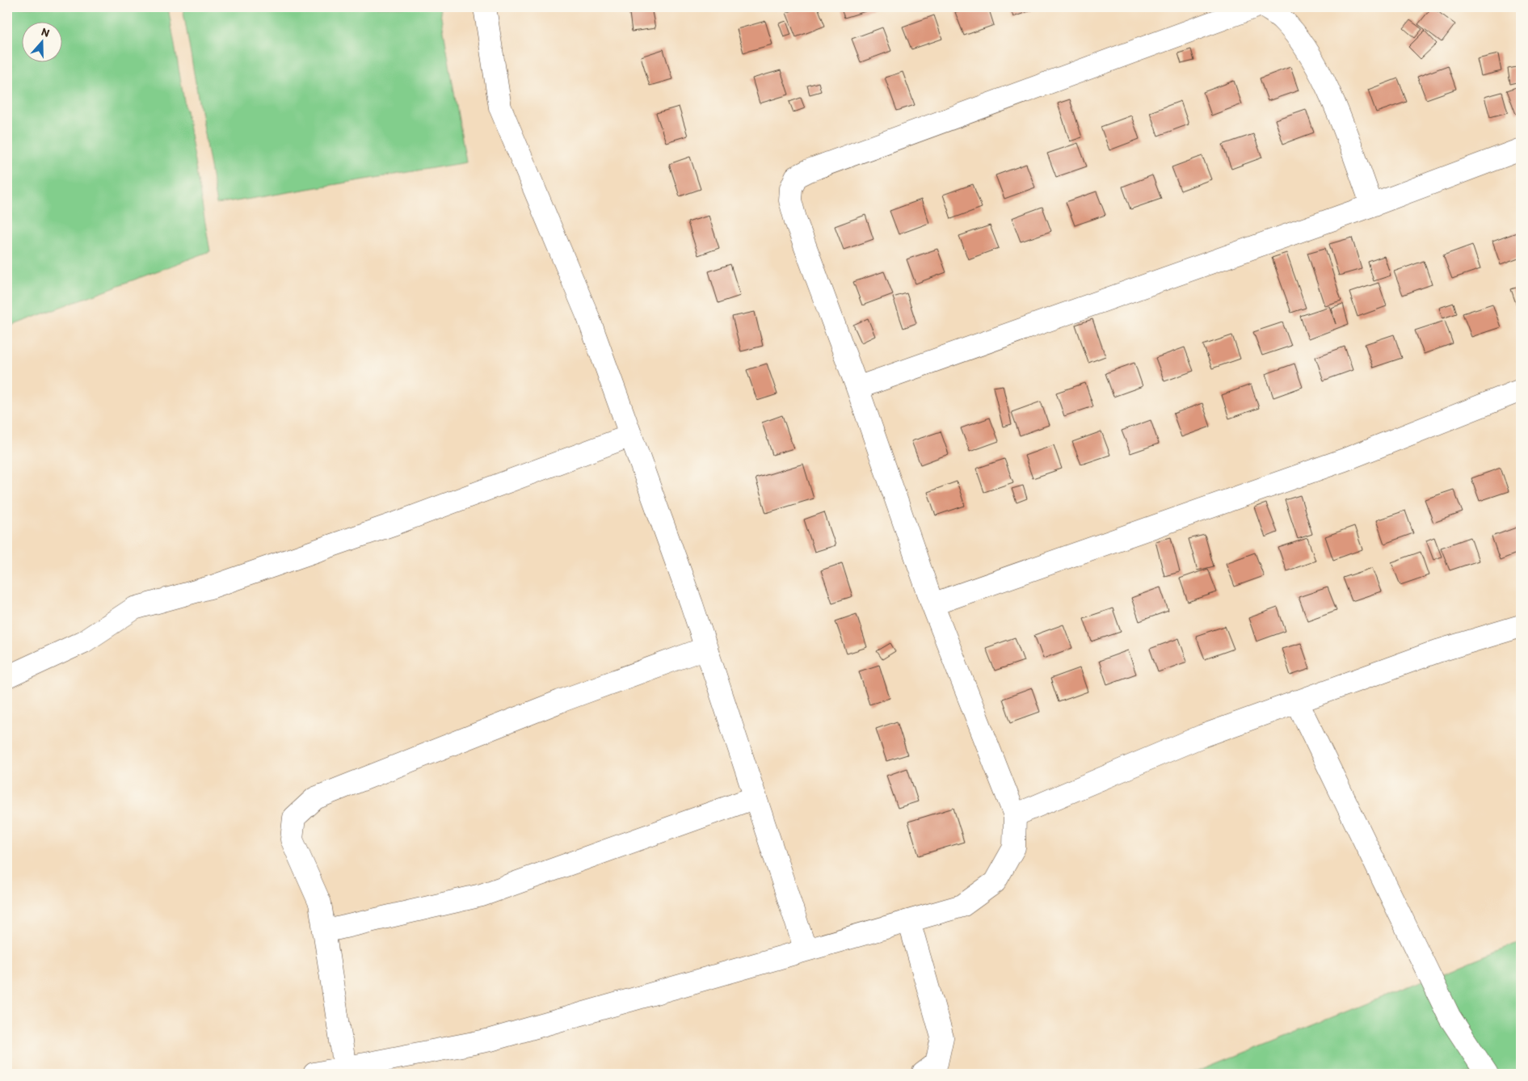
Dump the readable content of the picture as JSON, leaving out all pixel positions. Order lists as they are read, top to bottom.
{
  "north": "top"
}
